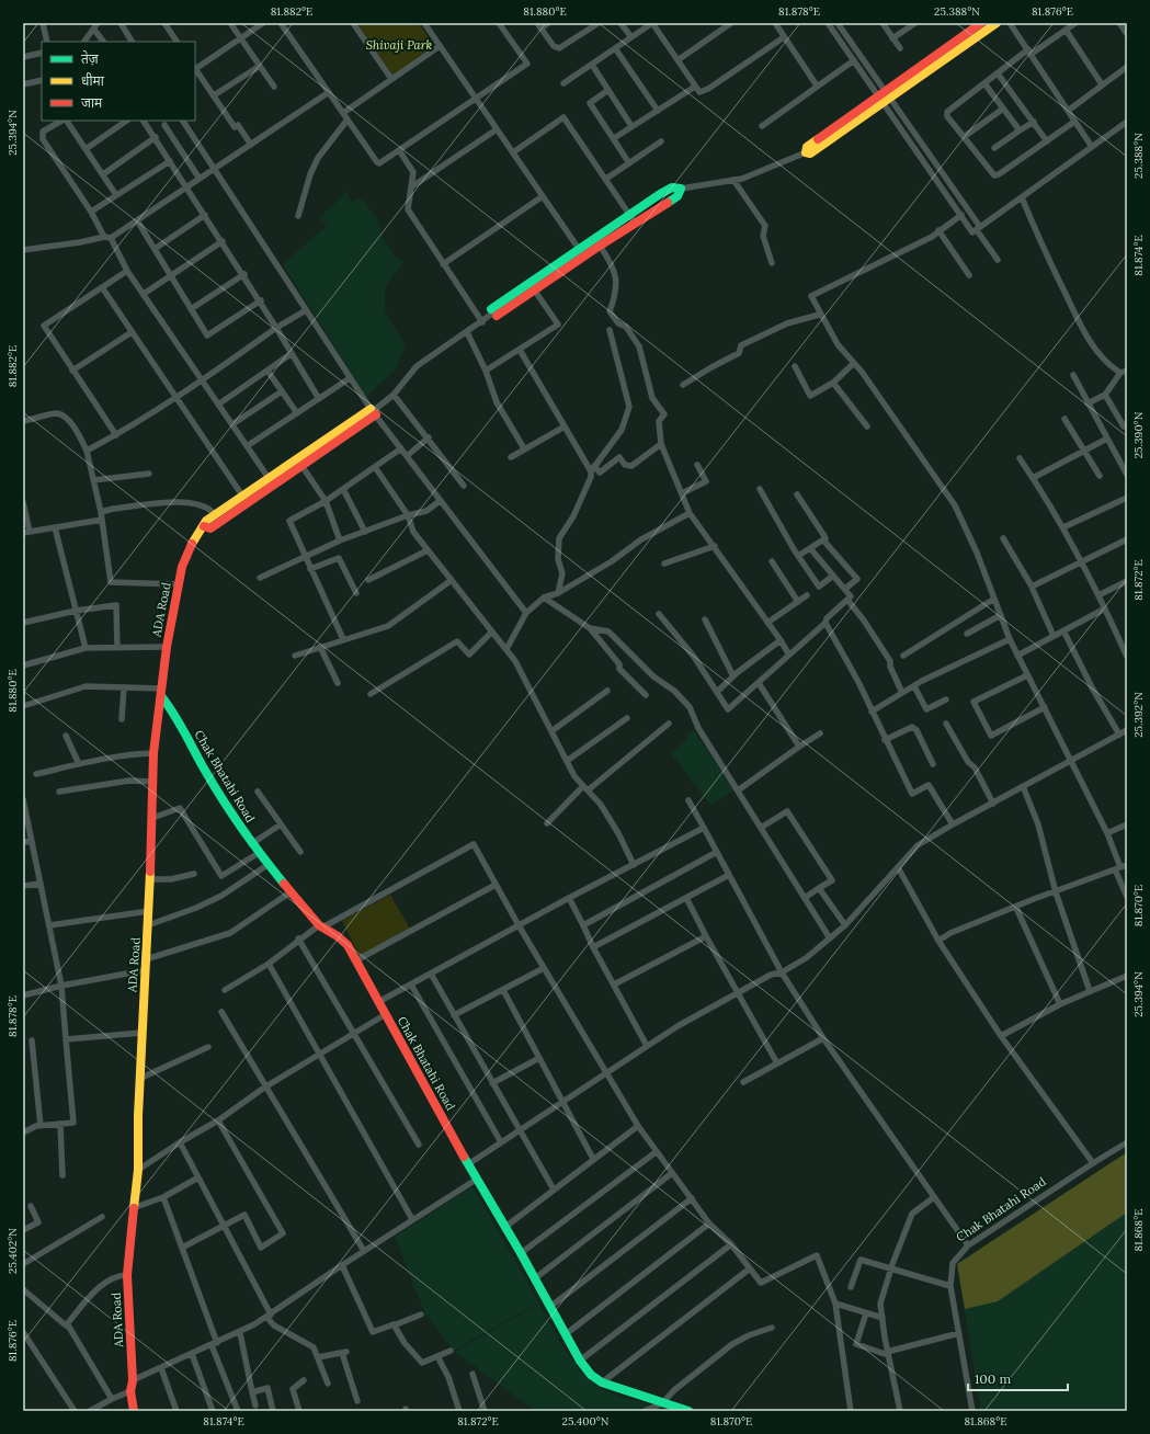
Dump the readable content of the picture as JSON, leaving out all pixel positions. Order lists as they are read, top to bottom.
{
  "streets": {
    "street": ["ADA Road", "Chak Bhatahi Road"]
  },
  "crossings": [
    ["ADA Road", "Chak Bhatahi Road"]
  ],
  "parks": ["Shivaji Park"],
  "legend": ["तेज़", "धीमा", "जाम"],
  "scale_bar": "100 m",
  "coordinates": [
    "81.882°E",
    "81.880°E",
    "81.878°E",
    "25.388°N",
    "81.876°E",
    "25.394°N",
    "81.874°E",
    "25.390°N",
    "81.872°E",
    "25.392°N",
    "81.870°E",
    "81.868°E",
    "25.402°N",
    "25.400°N"
  ]
}
